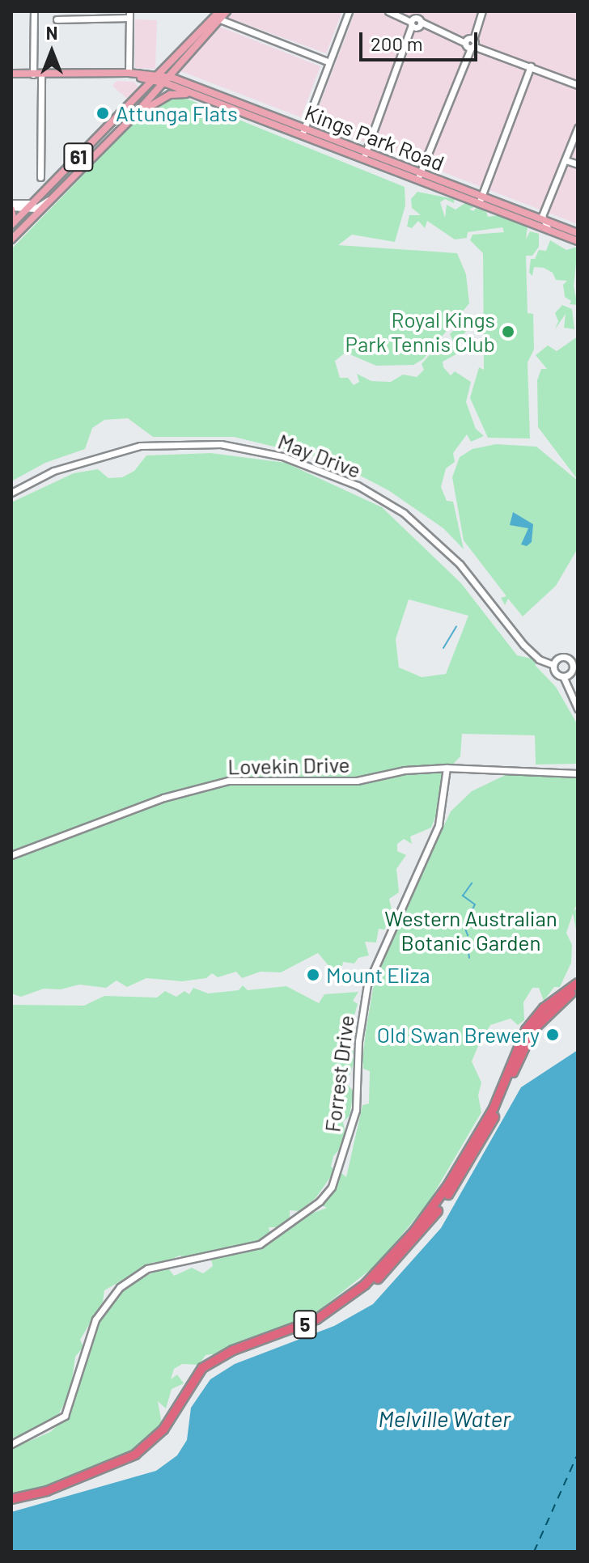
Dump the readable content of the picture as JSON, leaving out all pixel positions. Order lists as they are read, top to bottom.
{
  "streets": {
    "highway": ["5"],
    "main road": ["Kings Park Road", "61"],
    "street": ["May Drive", "Lovekin Drive", "Forrest Drive"]
  },
  "crossings": [
    ["Kings Park Road", "61"],
    ["Lovekin Drive", "Forrest Drive"]
  ],
  "water": ["Melville Water"],
  "parks": ["Western Australian Botanic Garden"],
  "places": [
    "Attunga Flats",
    "Royal Kings Park Tennis Club",
    "Mount Eliza",
    "Old Swan Brewery"
  ],
  "scale_bar": "200 m",
  "north": "top"
}
